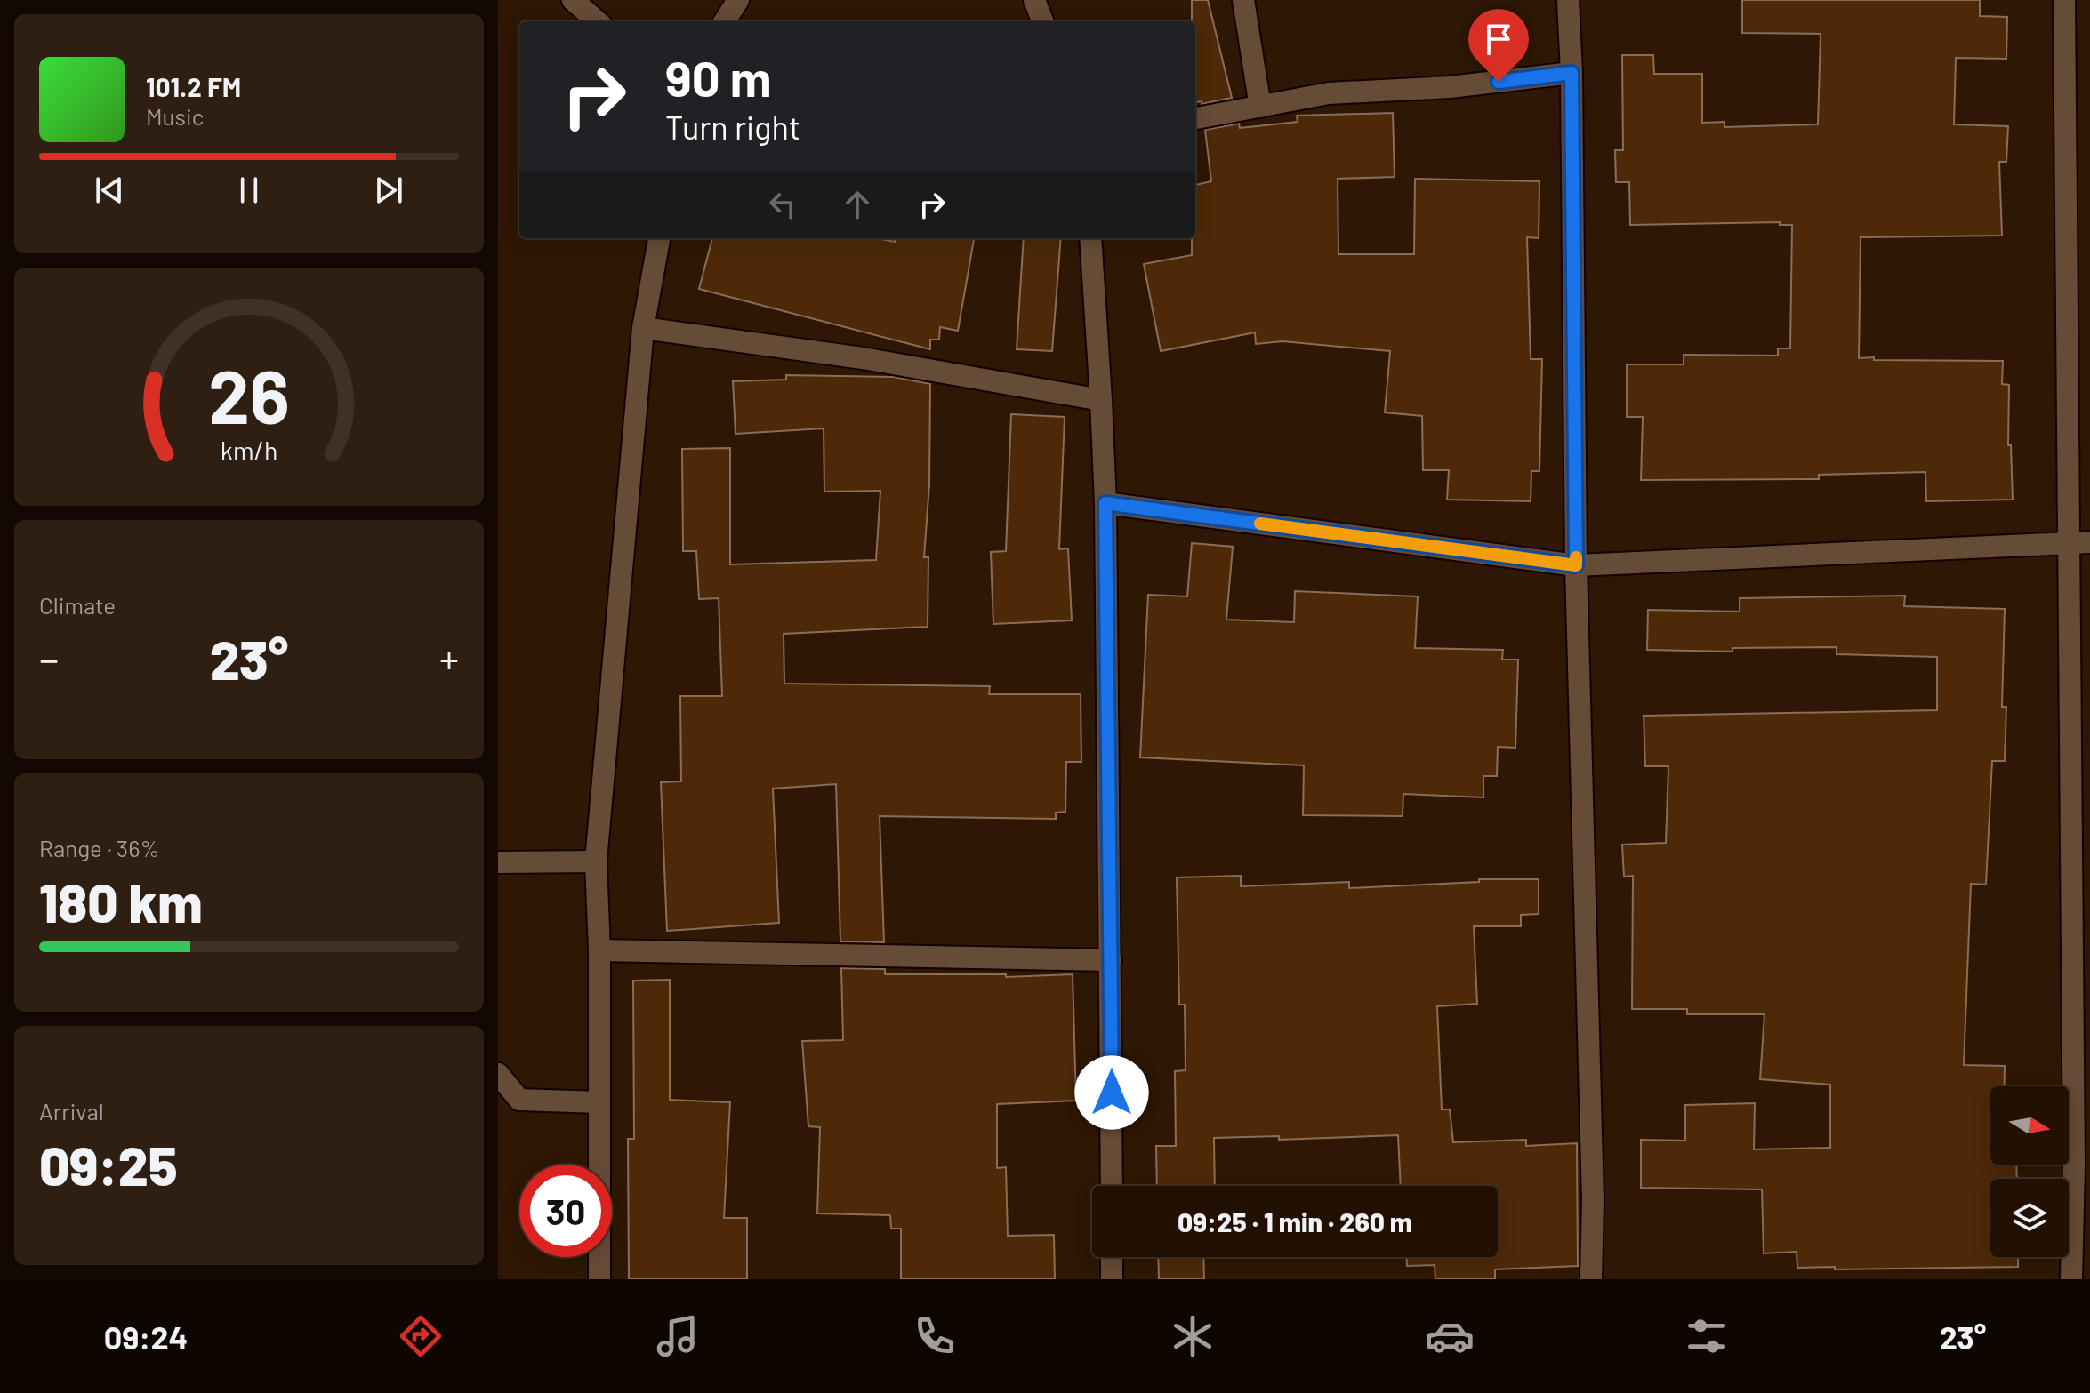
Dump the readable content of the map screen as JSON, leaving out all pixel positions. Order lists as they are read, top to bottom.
{
  "north": "right",
  "page": {
    "turn": ["90 m", "Turn right"],
    "song": ["101.2 FM", "Music"],
    "tile": [
      "Climate",
      ["Range · 36%", "180 km"],
      ["Arrival", "09:25"]
    ],
    "heat": ["−", "23°", "+"],
    "limit": "30",
    "trip": "09:25 · 1 min · 260 m",
    "tabs": ["09:24", "23°"],
    "gauge": ["26", "km/h"]
  }
}
